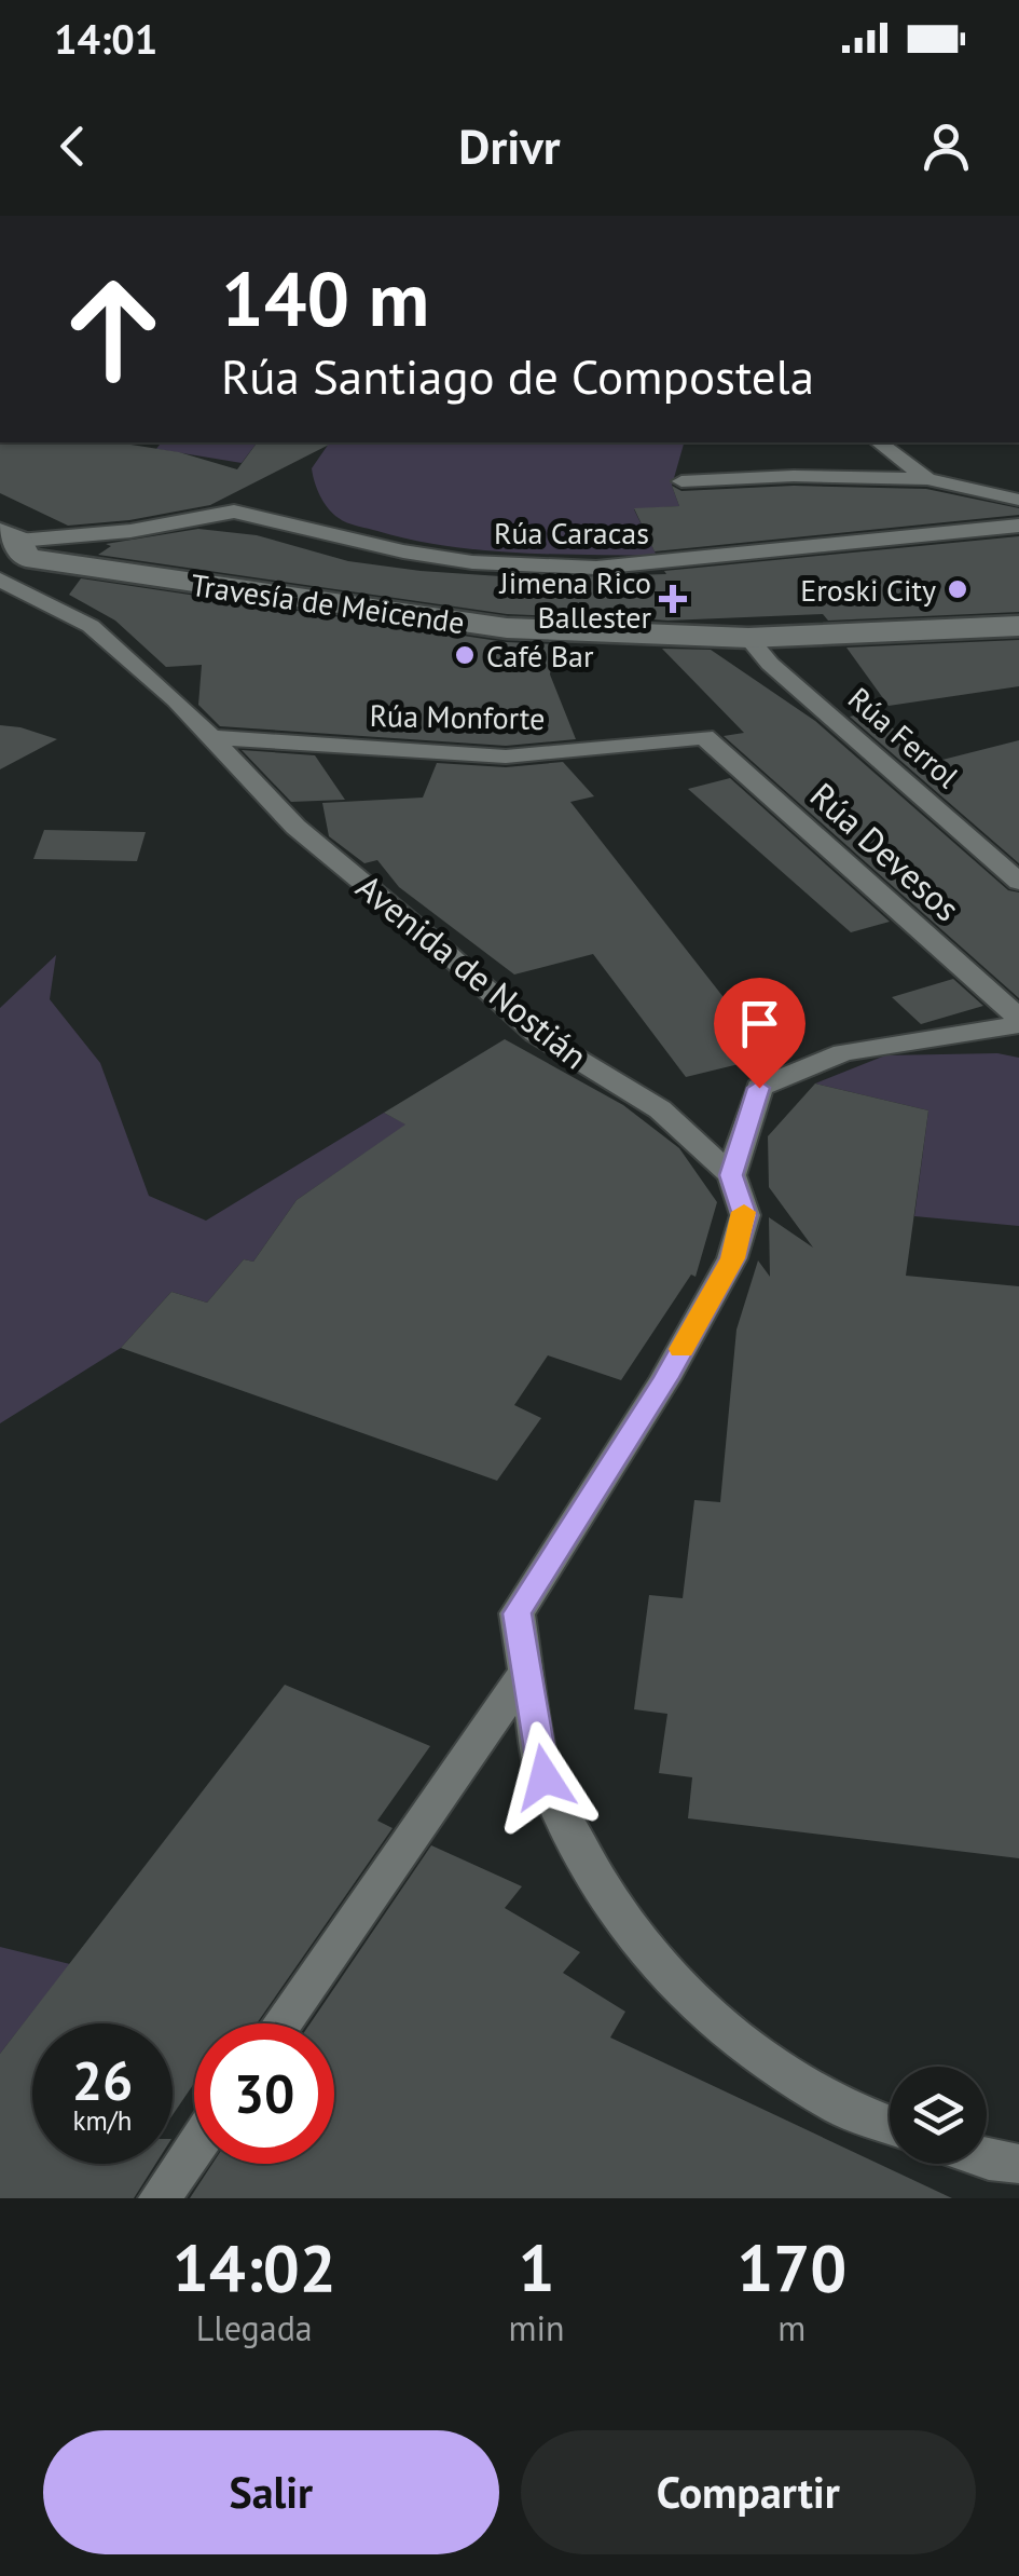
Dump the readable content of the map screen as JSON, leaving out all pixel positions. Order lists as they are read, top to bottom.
{
  "streets": {
    "main road": ["Travesía de Meicende"],
    "street": [
      "Rúa Caracas",
      "Rúa Monforte",
      "Rúa Ferrol",
      "Rúa Devesos",
      "Avenida de Nostián"
    ]
  },
  "crossings": [
    ["Rúa Caracas", "Travesía de Meicende"],
    ["Travesía de Meicende", "Rúa Ferrol"],
    ["Rúa Monforte", "Rúa Devesos"],
    ["Rúa Monforte", "Avenida de Nostián"]
  ],
  "places": {
    "other": ["Eroski City", "Café Bar"],
    "health": ["Jimena Rico Ballester"]
  },
  "page": {
    "status": "14:01",
    "header": "Drivr",
    "turn": ["140 m", "Rúa Santiago de Compostela"],
    "speed": "26 km/h",
    "limit": "30",
    "eta": [
      "14:02",
      "Llegada",
      "1",
      "min",
      "170",
      "m"
    ],
    "buttons": ["Salir", "Compartir"]
  }
}
